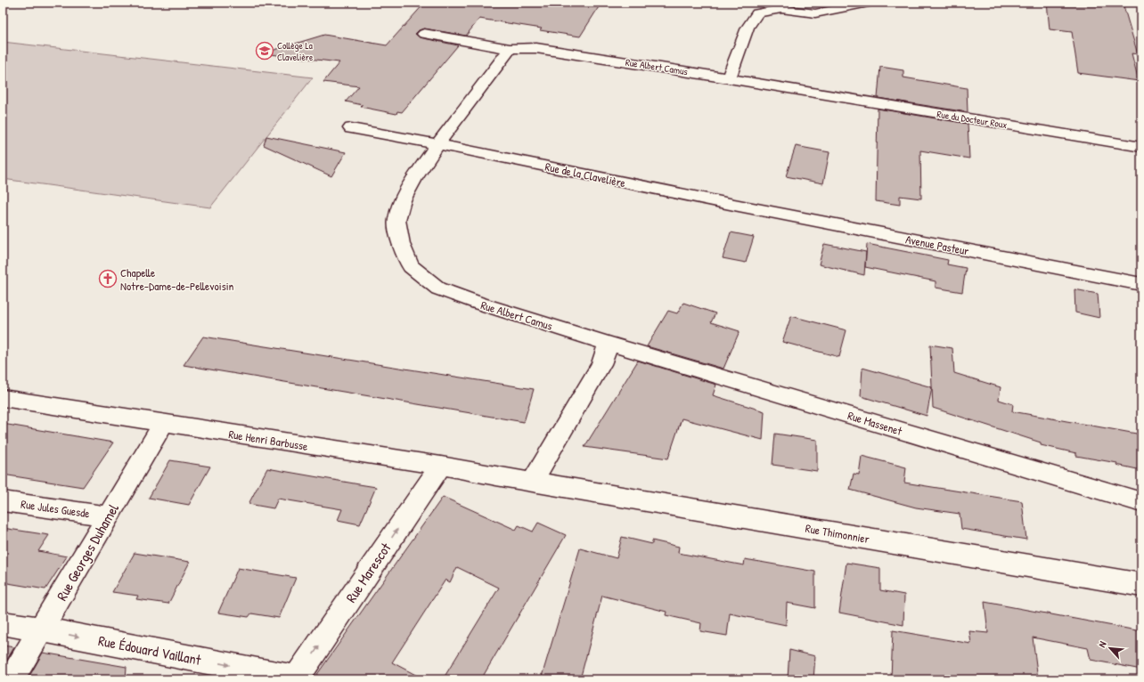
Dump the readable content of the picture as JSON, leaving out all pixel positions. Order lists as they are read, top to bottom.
{
  "streets": {
    "street": [
      "Rue Albert Camus",
      "Rue du Docteur Roux",
      "Rue de la Clavelière",
      "Avenue Pasteur",
      "Rue Massenet",
      "Rue Henri Barbusse",
      "Rue Jules Guesde",
      "Rue Thimonnier",
      "Rue Georges Duhamel",
      "Rue Marescot",
      "Rue Édouard Vaillant"
    ]
  },
  "crossings": [
    ["Rue Albert Camus", "Rue du Docteur Roux"],
    ["Rue Albert Camus", "Rue de la Clavelière"],
    ["Rue Albert Camus", "Rue Massenet"],
    ["Rue de la Clavelière", "Avenue Pasteur"],
    ["Rue Henri Barbusse", "Rue Thimonnier"],
    ["Rue Henri Barbusse", "Rue Georges Duhamel"],
    ["Rue Henri Barbusse", "Rue Marescot"],
    ["Rue Jules Guesde", "Rue Georges Duhamel"],
    ["Rue Georges Duhamel", "Rue Édouard Vaillant"],
    ["Rue Marescot", "Rue Édouard Vaillant"]
  ],
  "one_way": ["Rue Marescot", "Rue Édouard Vaillant"],
  "places": {
    "school or university": ["Collège La Clavelière"],
    "church": ["Chapelle Notre-Dame-de-Pellevoisin"]
  },
  "north": "top left"
}
